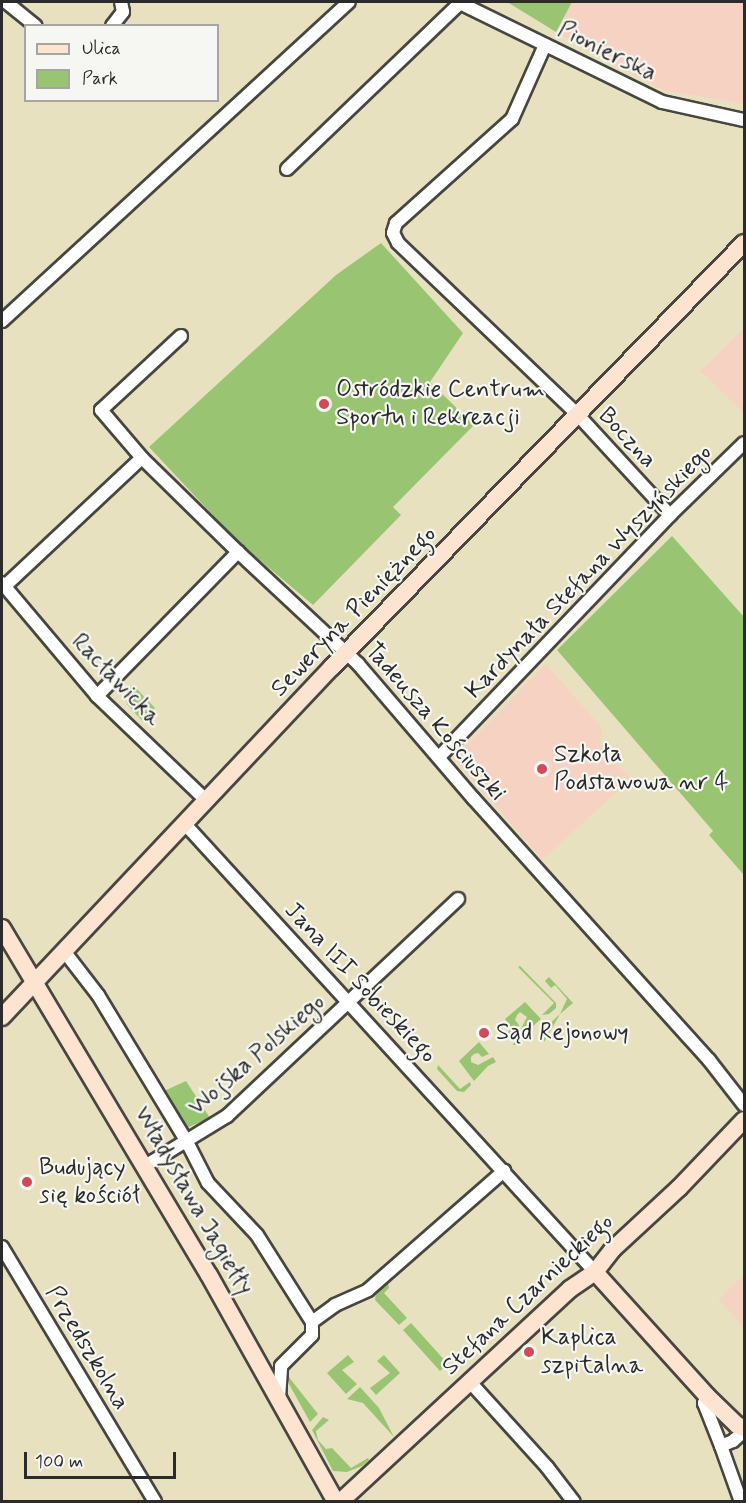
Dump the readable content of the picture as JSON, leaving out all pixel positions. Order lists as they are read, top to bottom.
{
  "streets": {
    "street": [
      "Pionierska",
      "Boczna",
      "Kardynała Stefana Wyszyńskiego",
      "Seweryna Pieniężnego",
      "Racławicka",
      "Tadeusza Kościuszki",
      "Jana III Sobieskiego",
      "Wojska Polskiego",
      "Władysława Jagiełły",
      "Stefana Czarnieckiego",
      "Przedszkolna"
    ]
  },
  "crossings": [
    ["Pionierska", "Boczna"],
    ["Boczna", "Kardynała Stefana Wyszyńskiego"],
    ["Boczna", "Seweryna Pieniężnego"],
    ["Kardynała Stefana Wyszyńskiego", "Tadeusza Kościuszki"],
    ["Seweryna Pieniężnego", "Racławicka"],
    ["Seweryna Pieniężnego", "Tadeusza Kościuszki"],
    ["Seweryna Pieniężnego", "Jana III Sobieskiego"],
    ["Seweryna Pieniężnego", "Wojska Polskiego"],
    ["Seweryna Pieniężnego", "Władysława Jagiełły"],
    ["Jana III Sobieskiego", "Wojska Polskiego"],
    ["Jana III Sobieskiego", "Stefana Czarnieckiego"],
    ["Wojska Polskiego", "Władysława Jagiełły"],
    ["Władysława Jagiełły", "Stefana Czarnieckiego"]
  ],
  "places": [
    "Ostródzkie Centrum Sportu i Rekreacji",
    "Szkoła Podstawowa nr 4",
    "Sąd Rejonowy",
    "Budujący się kościół",
    "Kaplica szpitalna"
  ],
  "legend": ["Ulica", "Park"],
  "scale_bar": "100 m"
}
